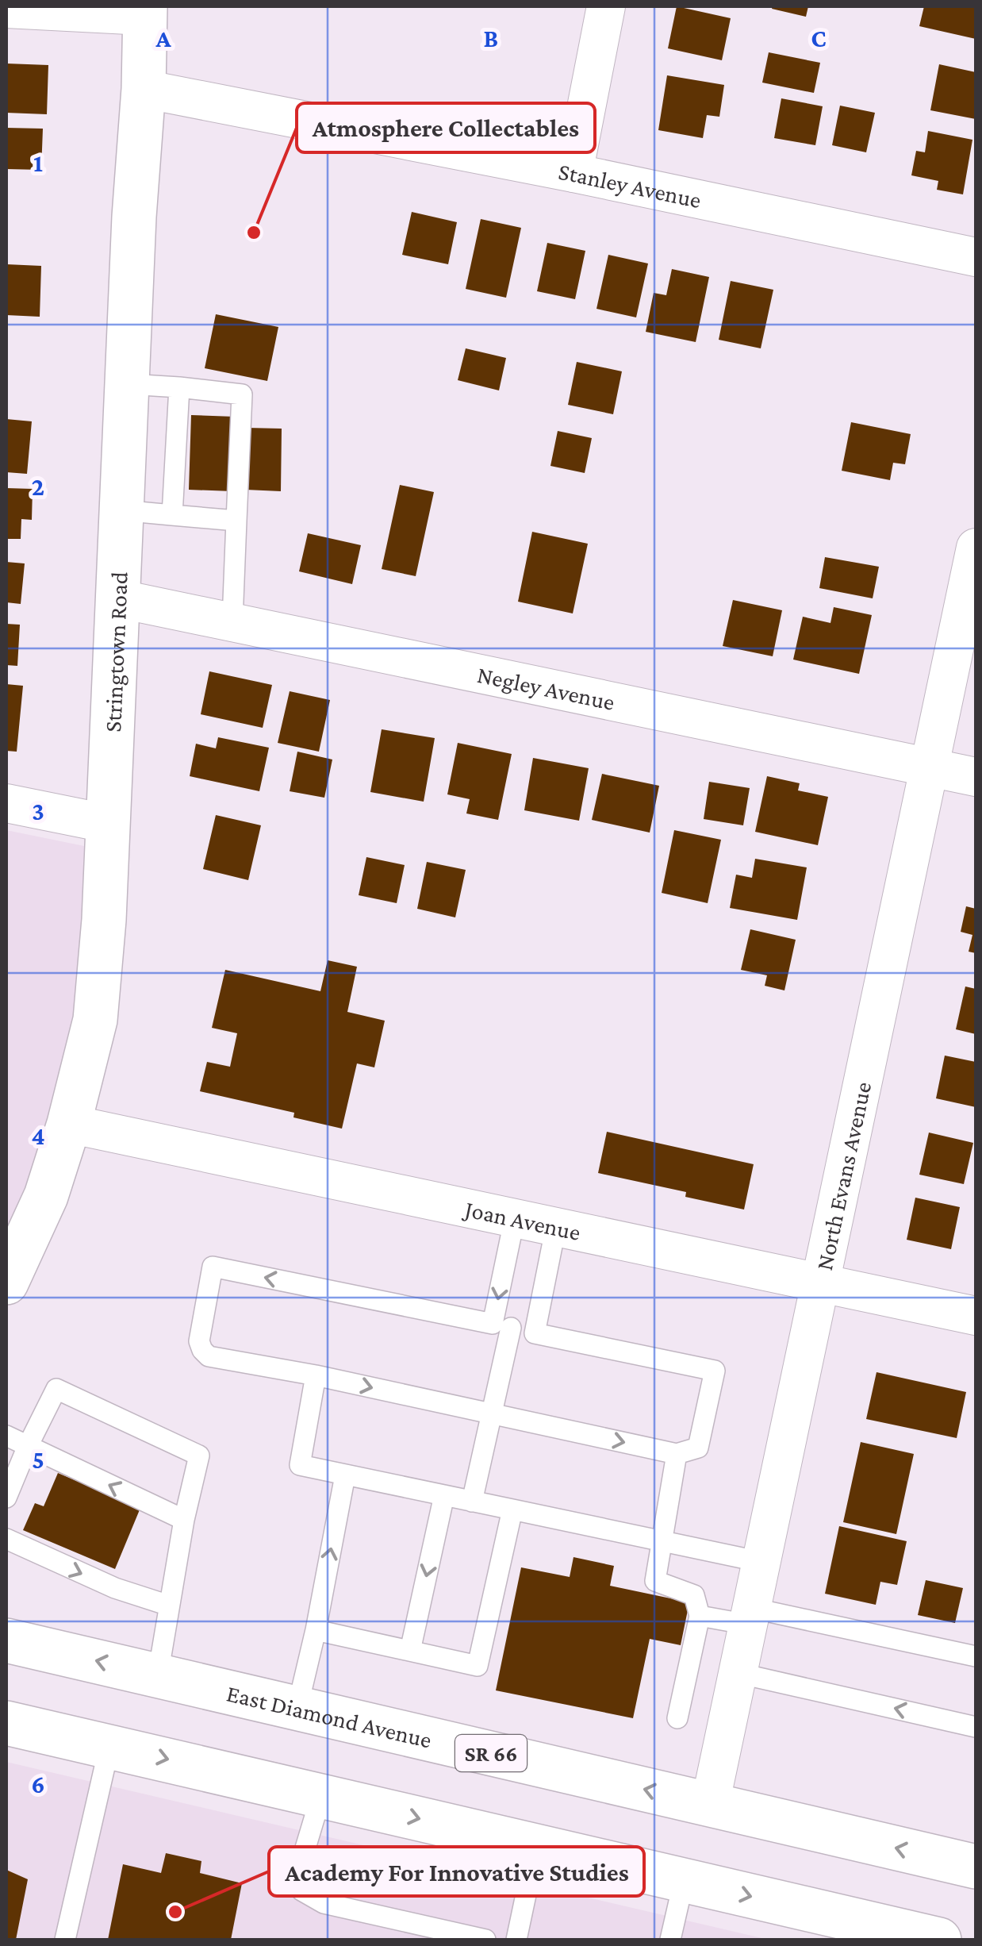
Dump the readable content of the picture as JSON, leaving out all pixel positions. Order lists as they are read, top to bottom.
{
  "streets": {
    "main road": ["Stringtown Road", "East Diamond Avenue", "SR 66"],
    "street": [
      "Stanley Avenue",
      "Negley Avenue",
      "North Evans Avenue",
      "Joan Avenue"
    ]
  },
  "crossings": [
    ["Stanley Avenue", "Stringtown Road"],
    ["Stringtown Road", "Negley Avenue"],
    ["Stringtown Road", "Joan Avenue"],
    ["Negley Avenue", "North Evans Avenue"],
    ["North Evans Avenue", "Joan Avenue"],
    ["North Evans Avenue", "East Diamond Avenue"]
  ],
  "places": ["Atmosphere Collectables", "Academy For Innovative Studies"],
  "grid": {
    "columns": ["A", "B", "C"],
    "rows": [
      "1",
      "2",
      "3",
      "4",
      "5",
      "6"
    ]
  }
}
